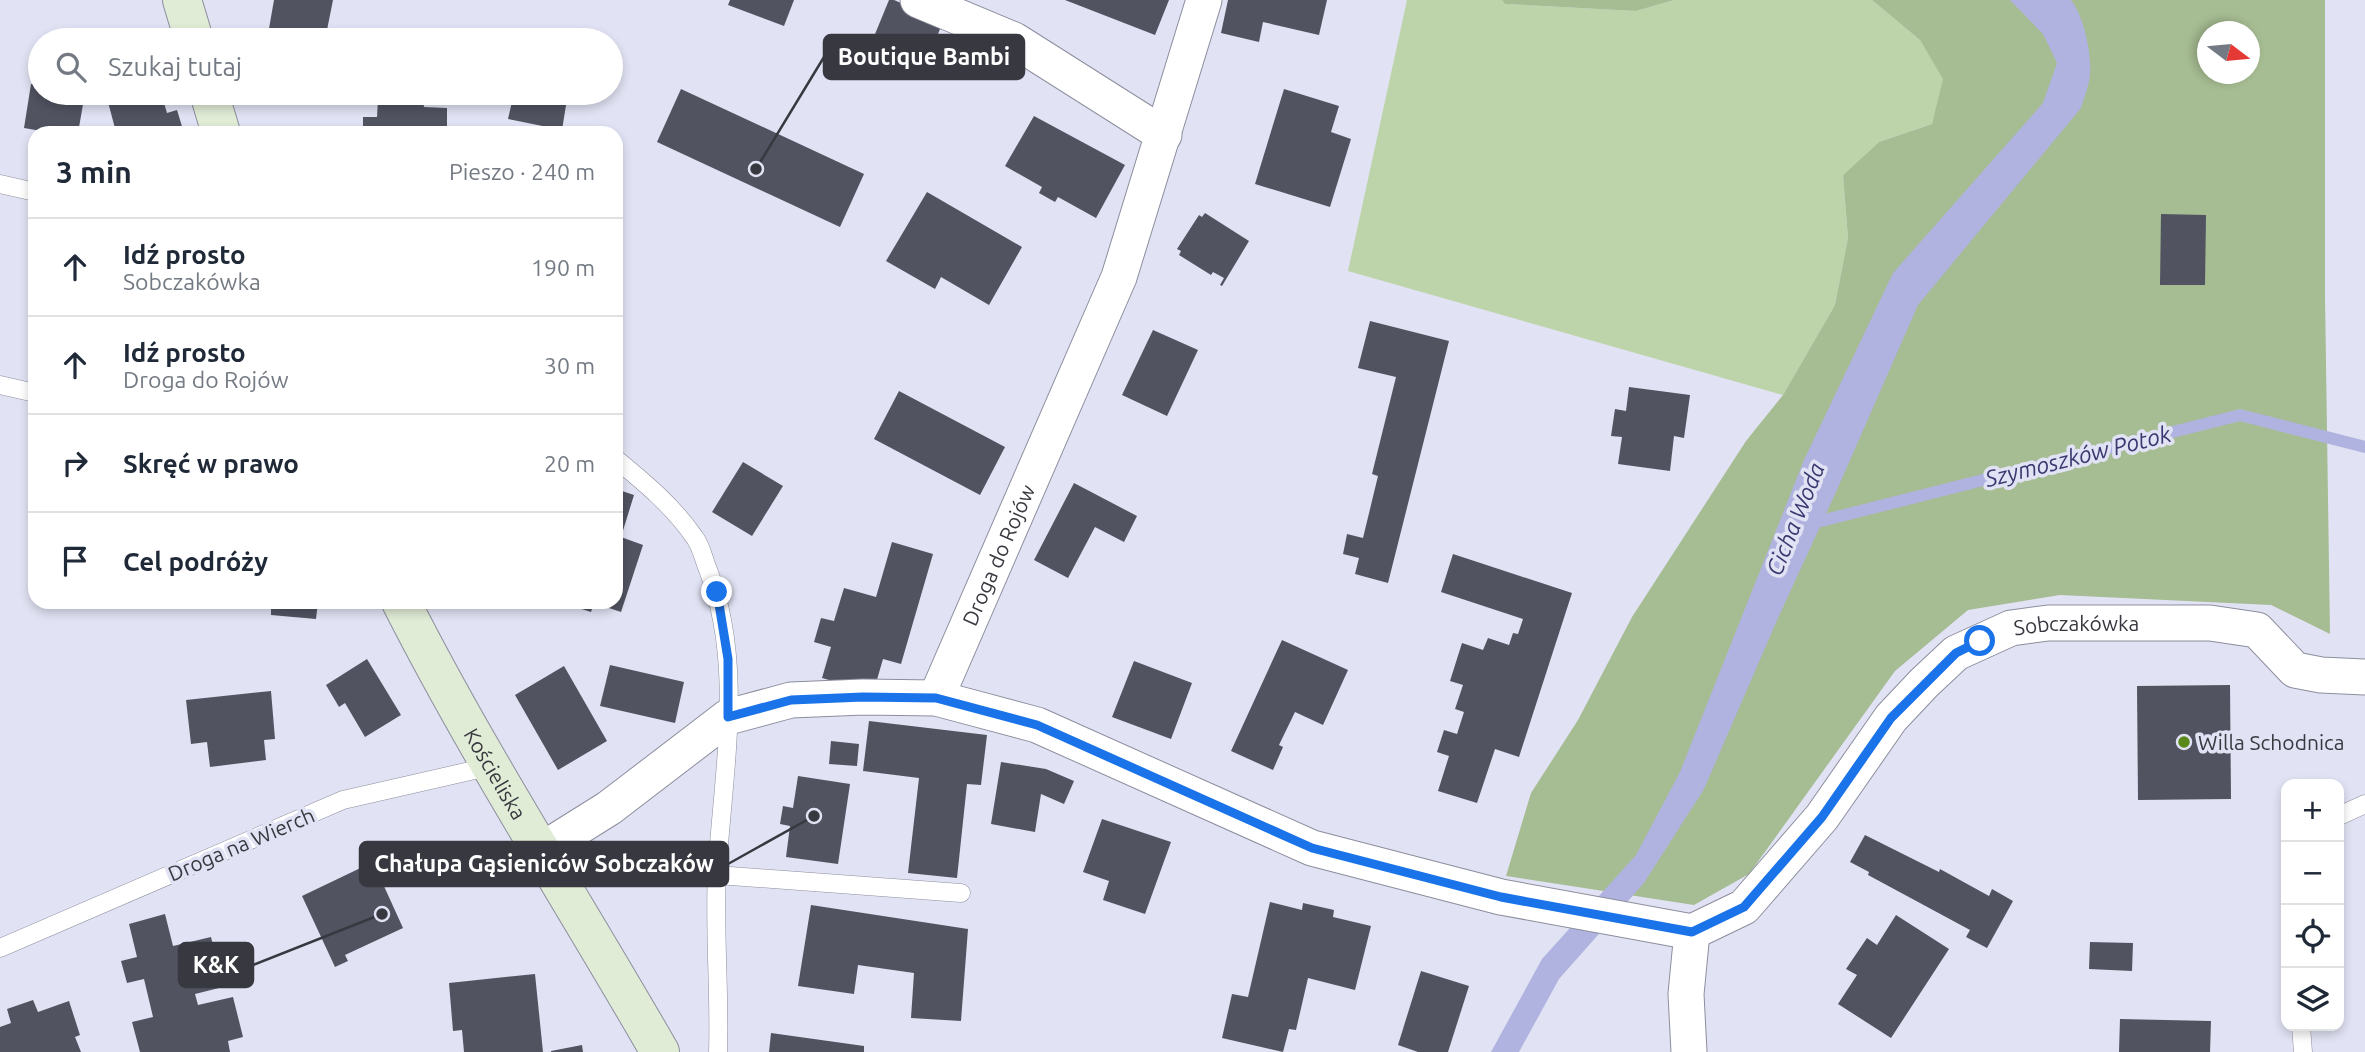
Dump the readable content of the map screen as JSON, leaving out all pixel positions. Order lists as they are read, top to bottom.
{
  "streets": {
    "main road": ["Kościeliska"],
    "street": ["Droga do Rojów", "Sobczakówka"],
    "lane": ["Droga na Wierch"]
  },
  "crossings": [
    ["Kościeliska", "Droga na Wierch"]
  ],
  "water": ["Szymoszków Potok", "Cicha Woda"],
  "places": [
    "Boutique Bambi",
    "Willa Schodnica",
    "Chałupa Gąsieniców Sobczaków",
    "K&K"
  ],
  "north": "right",
  "page": {
    "search": "Szukaj tutaj",
    "heading": ["3 min", "Pieszo · 240 m"],
    "list": [
      ["Idź prosto", "Sobczakówka", "190 m"],
      ["Idź prosto", "Droga do Rojów", "30 m"],
      ["Skręć w prawo", "20 m"],
      "Cel podróży"
    ],
    "map_buttons": ["+", "−"]
  }
}
